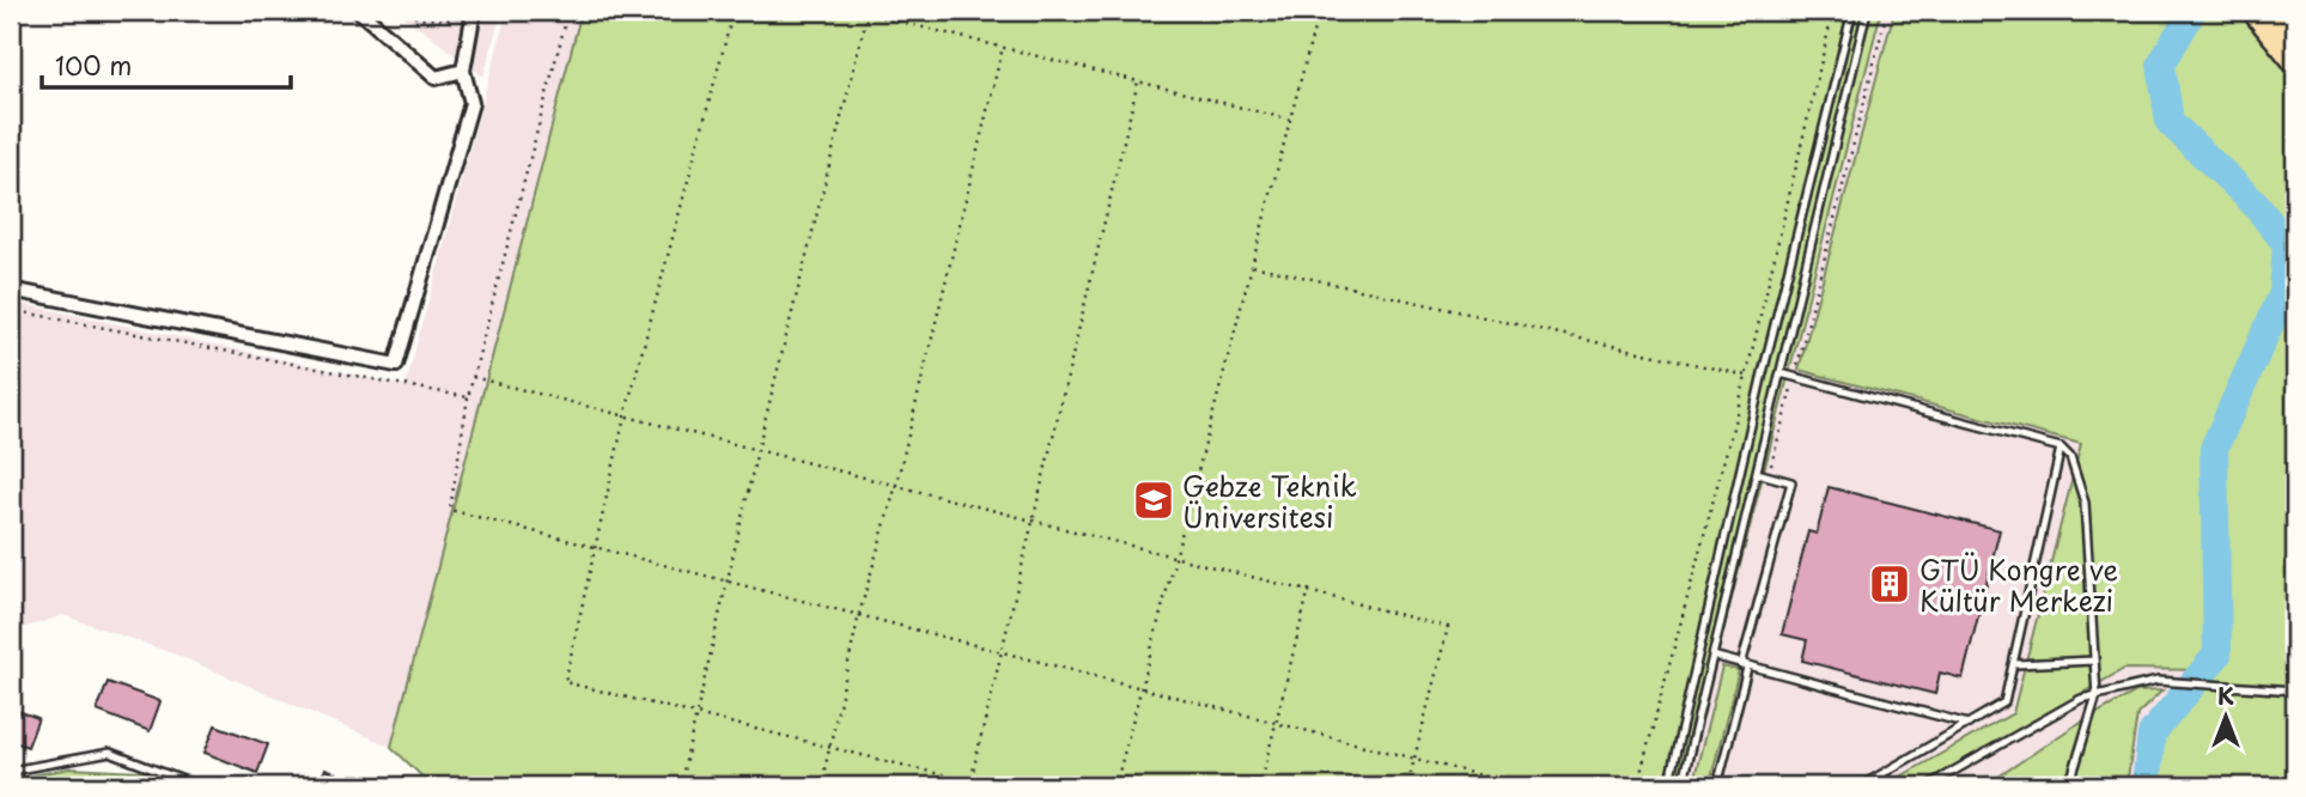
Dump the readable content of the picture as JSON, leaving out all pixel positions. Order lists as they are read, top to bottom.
{
  "places": {
    "school or university": ["Gebze Teknik Üniversitesi"],
    "building": ["GTÜ Kongre ve Kültür Merkezi"]
  },
  "scale_bar": "100 m",
  "north": "top"
}
